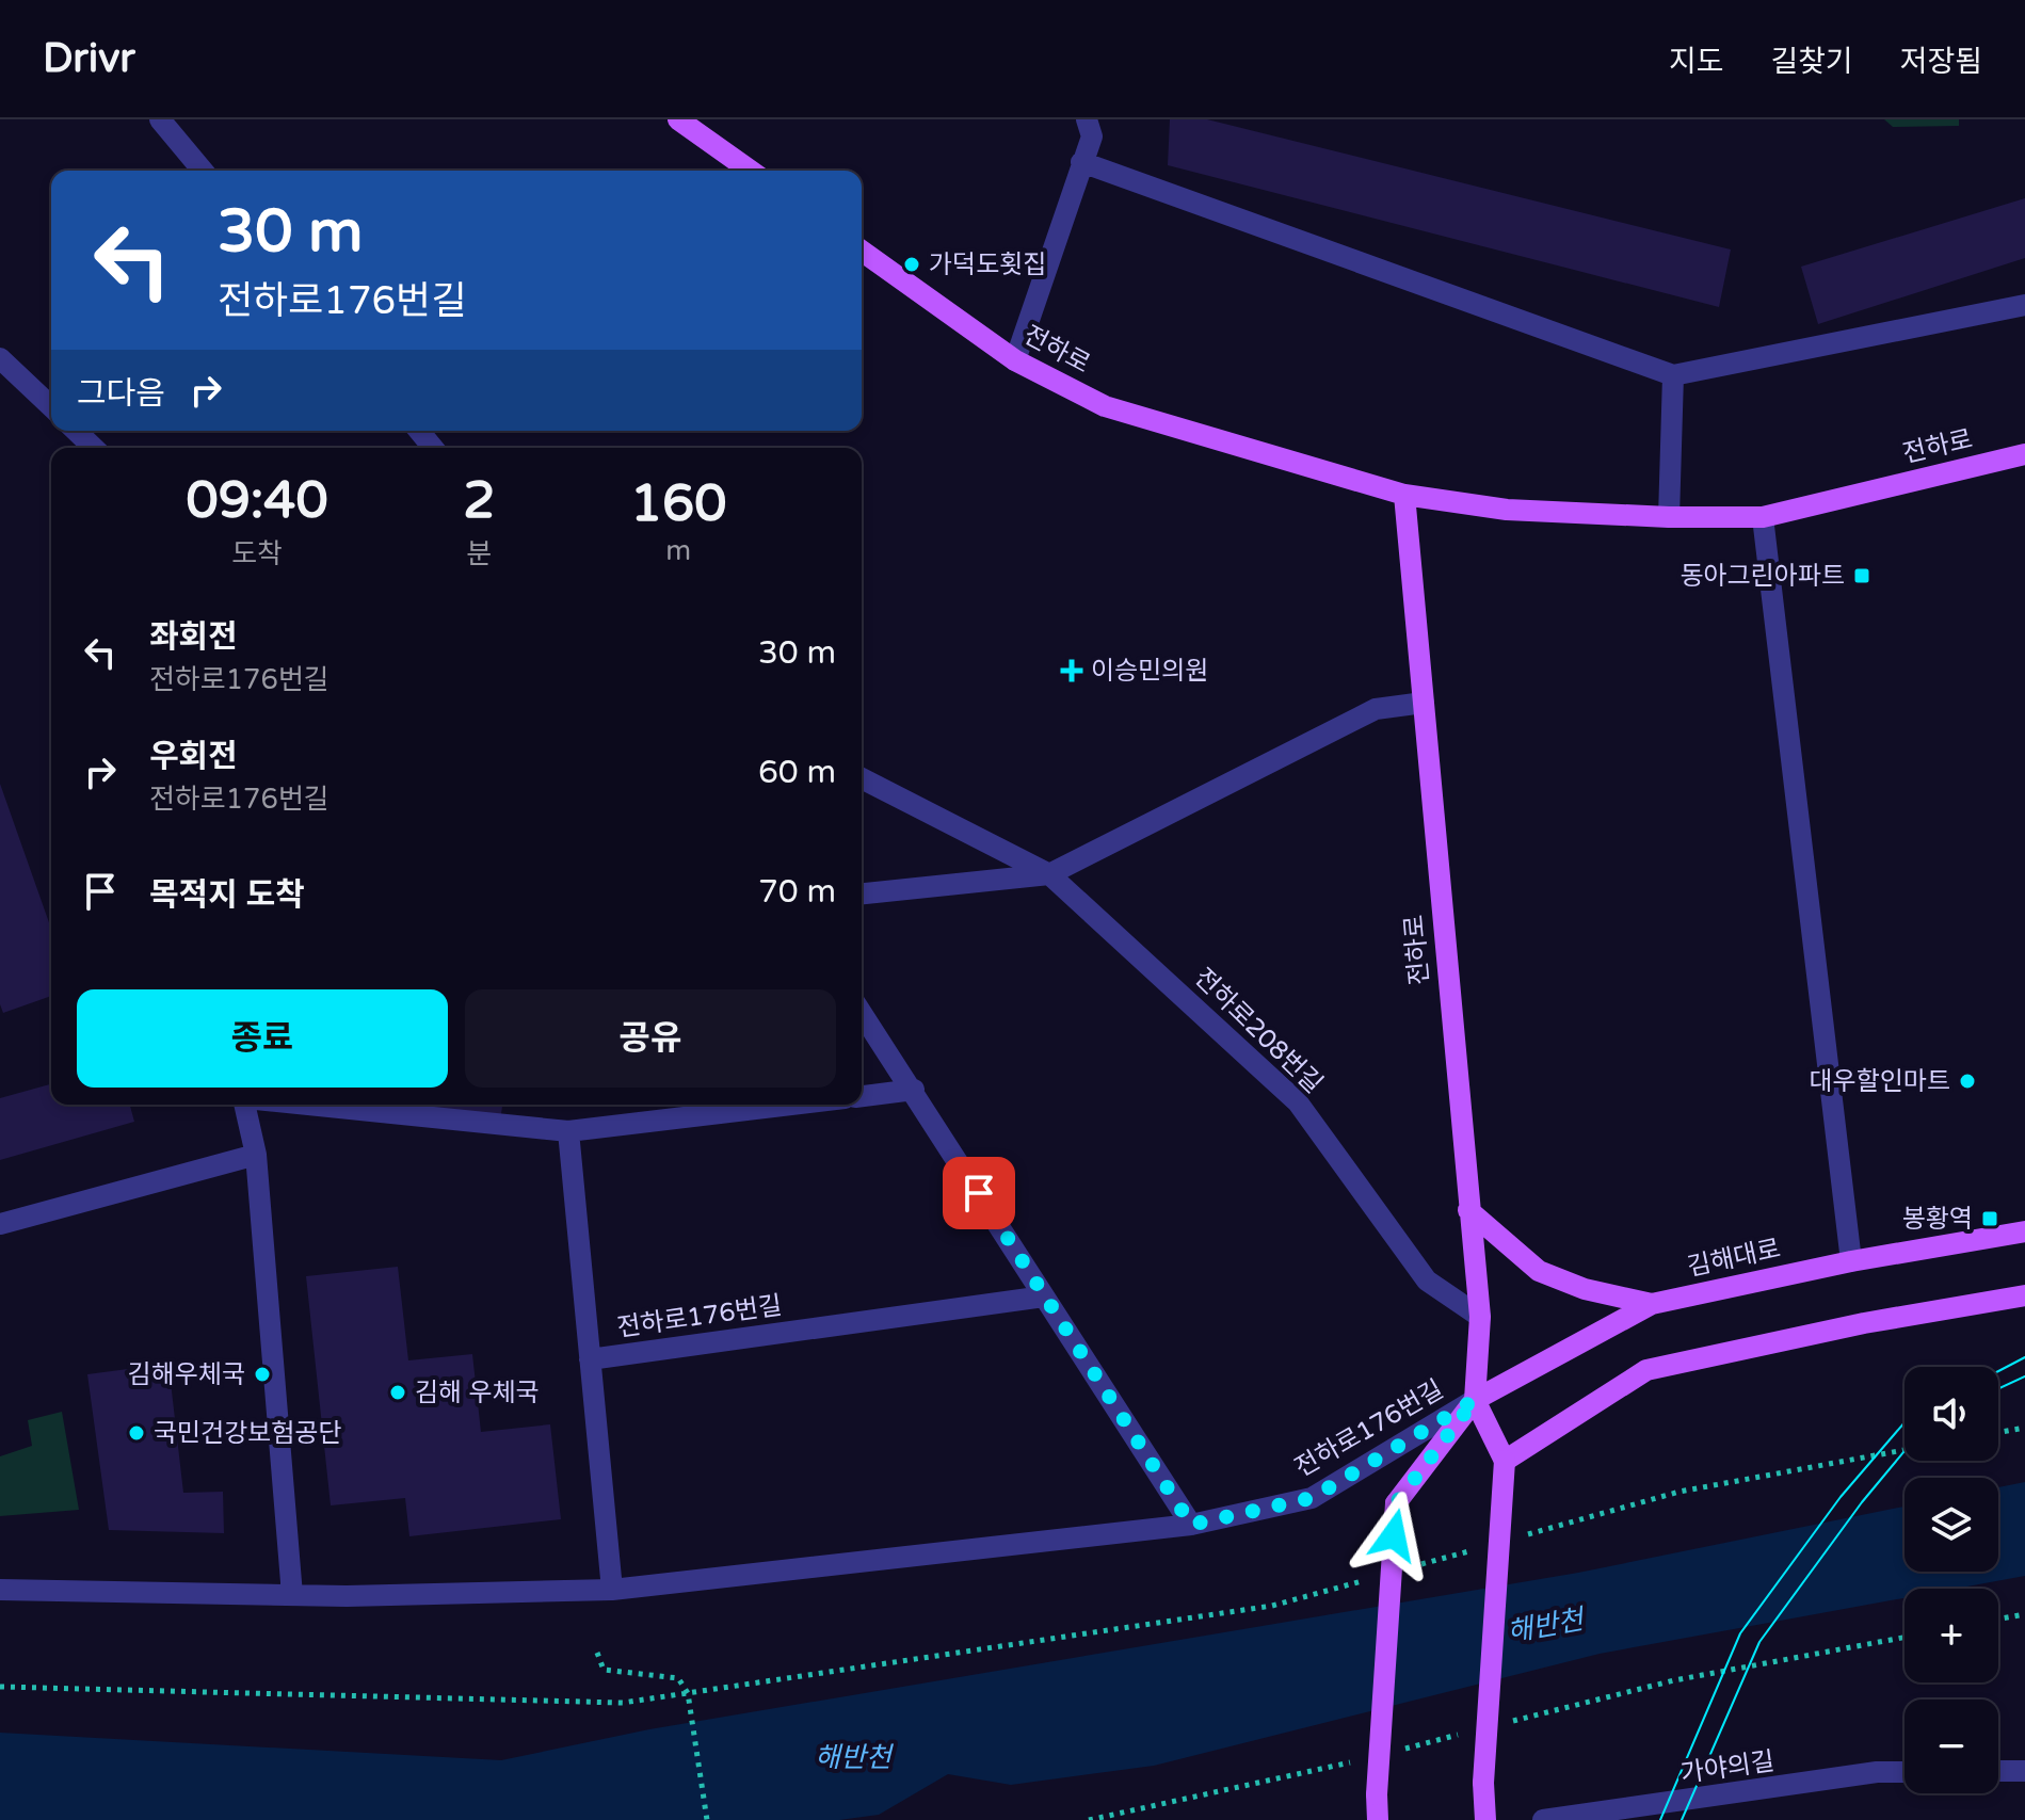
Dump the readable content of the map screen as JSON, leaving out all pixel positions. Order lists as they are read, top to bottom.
{
  "streets": {
    "main road": ["전하로", "김해대로"],
    "street": ["전하로208번길", "전하로176번길", "가야의길"]
  },
  "crossings": [
    ["전하로", "전하로208번길"],
    ["전하로", "김해대로"],
    ["전하로", "전하로176번길"],
    ["김해대로", "전하로176번길"]
  ],
  "water": ["해반천"],
  "places": {
    "other": [
      "가덕도횟집",
      "대우할인마트",
      "김해우체국",
      "김해 우체국",
      "국민건강보험공단"
    ],
    "transit": ["동아그린아파트", "봉황역"],
    "health": ["이승민의원"]
  },
  "page": {
    "header": "Drivr",
    "nav": ["지도", "길찾기", "저장됨"],
    "turn": ["30 m", "전하로176번길"],
    "then": "그다음",
    "eta": [
      "09:40",
      "도착",
      "2",
      "분",
      "160",
      "m"
    ],
    "list": [
      {
        "name": "좌회전",
        "note": "전하로176번길",
        "value": "30 m"
      },
      {
        "name": "우회전",
        "note": "전하로176번길",
        "value": "60 m"
      },
      {
        "name": "목적지 도착",
        "value": "70 m"
      }
    ],
    "buttons": ["종료", "공유"],
    "map_buttons": ["+", "−"]
  }
}
